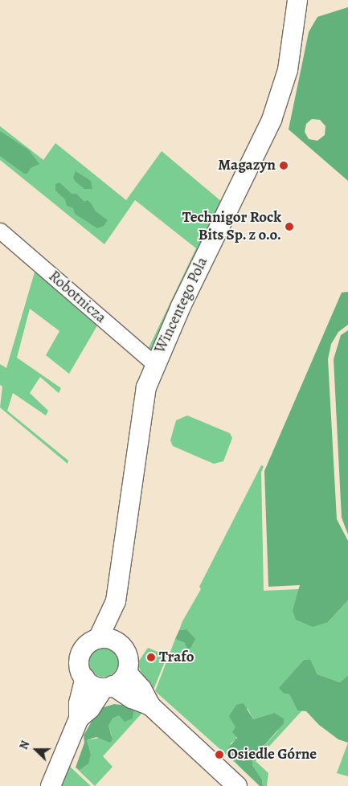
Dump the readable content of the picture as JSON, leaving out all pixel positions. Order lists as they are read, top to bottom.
{
  "streets": {
    "street": ["Robotnicza", "Wincentego Pola"]
  },
  "crossings": [
    ["Robotnicza", "Wincentego Pola"]
  ],
  "places": [
    "Magazyn",
    "Technigor Rock Bits Sp. z o.o.",
    "Trafo",
    "Osiedle Górne"
  ],
  "north": "left"
}
